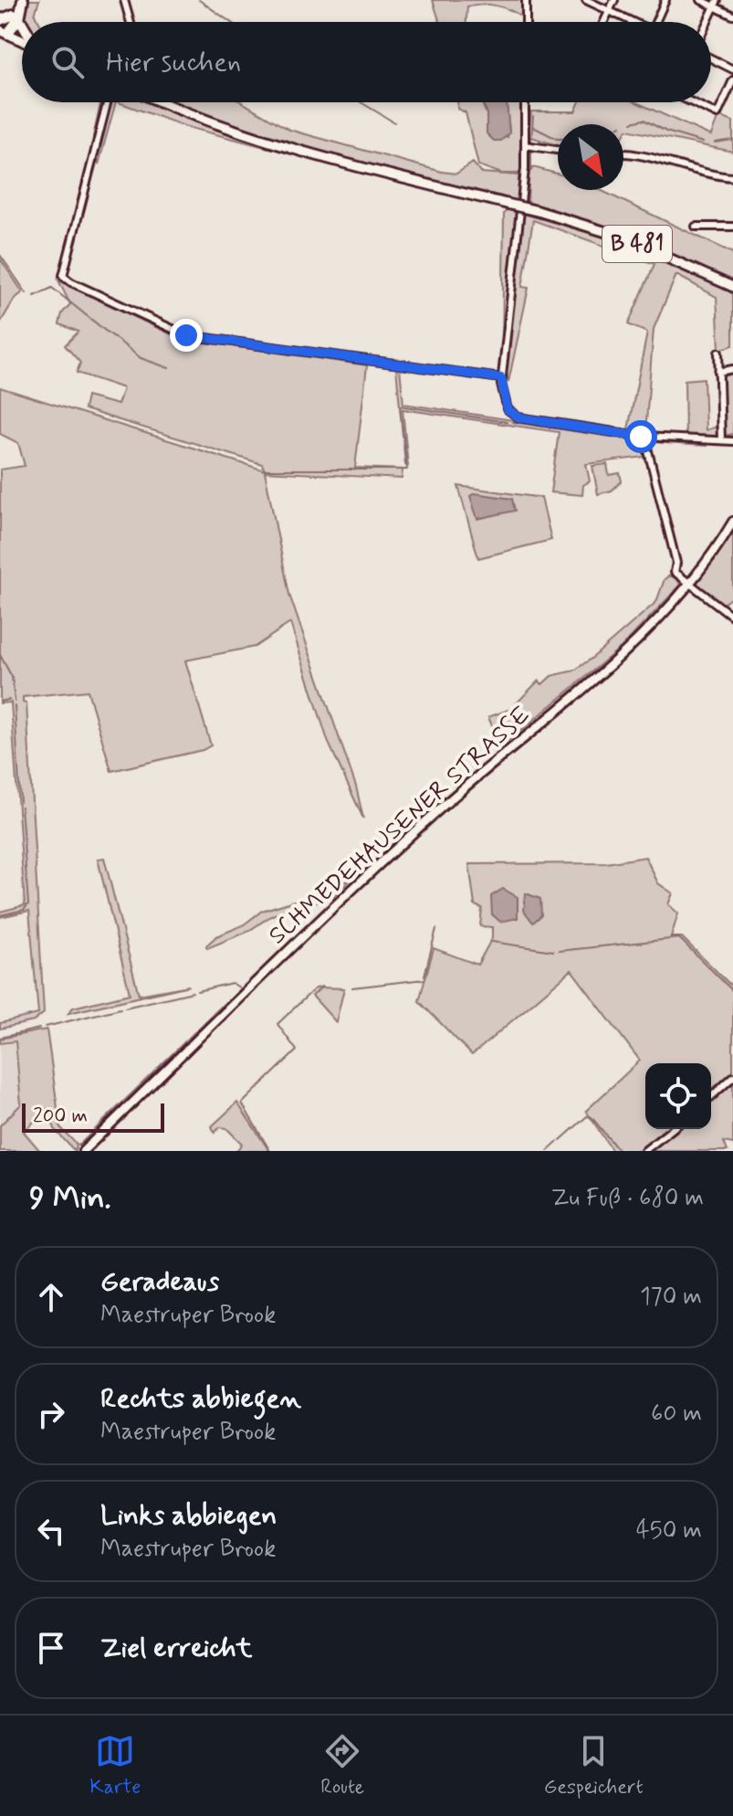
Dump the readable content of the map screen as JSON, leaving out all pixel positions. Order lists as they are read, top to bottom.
{
  "streets": {
    "main road": ["B 481", "SCHMEDEHAUSENER STRASSE"]
  },
  "scale_bar": "200 m",
  "north": "bottom right",
  "page": {
    "search": "Hier suchen",
    "scale": "200 m",
    "heading": ["9 Min.", "Zu Fuß · 680 m"],
    "list": [
      ["Geradeaus", "Maestruper Brook", "170 m"],
      ["Rechts abbiegen", "Maestruper Brook", "60 m"],
      ["Links abbiegen", "Maestruper Brook", "450 m"],
      "Ziel erreicht"
    ],
    "nav": ["Karte", "Route", "Gespeichert"]
  }
}
